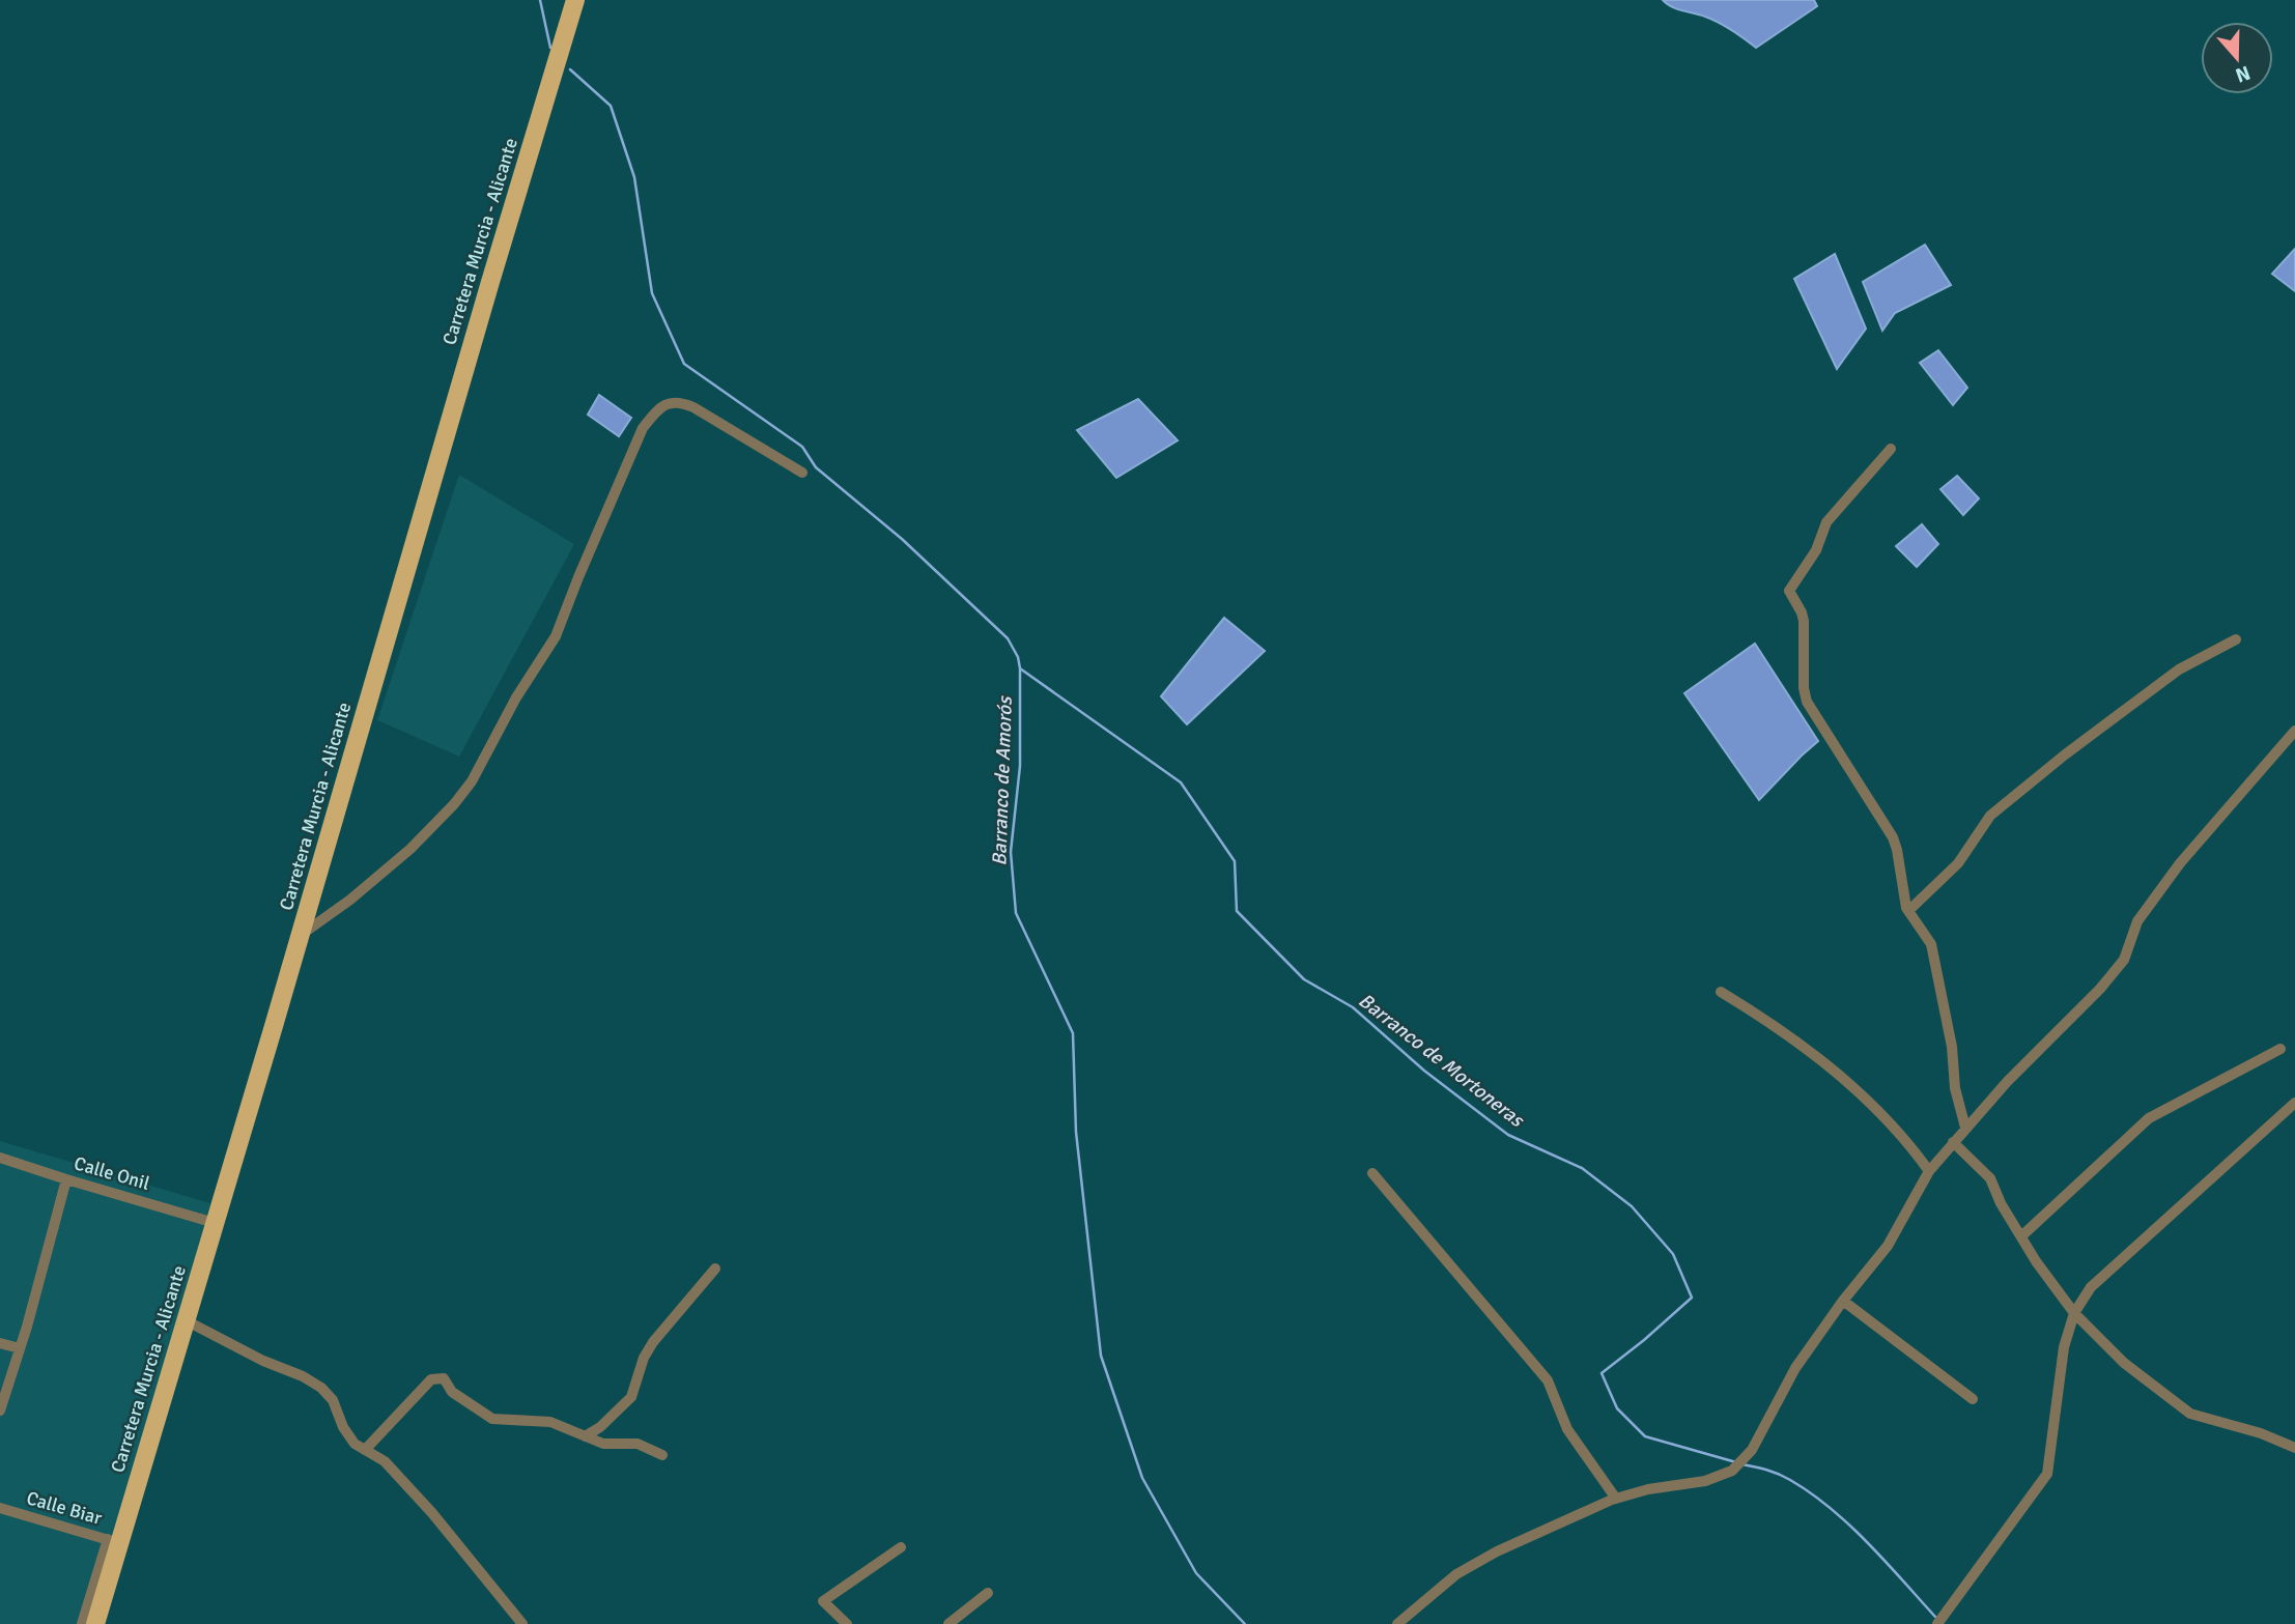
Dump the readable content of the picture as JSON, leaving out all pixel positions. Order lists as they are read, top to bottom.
{
  "streets": {
    "highway": ["Carretera Murcia - Alicante"],
    "street": ["Calle Onil", "Calle Biar"]
  },
  "crossings": [
    ["Carretera Murcia - Alicante", "Calle Onil"],
    ["Carretera Murcia - Alicante", "Calle Biar"]
  ],
  "water": ["Barranco de Amorós", "Barranco de Mortoneras"],
  "north": "bottom"
}
